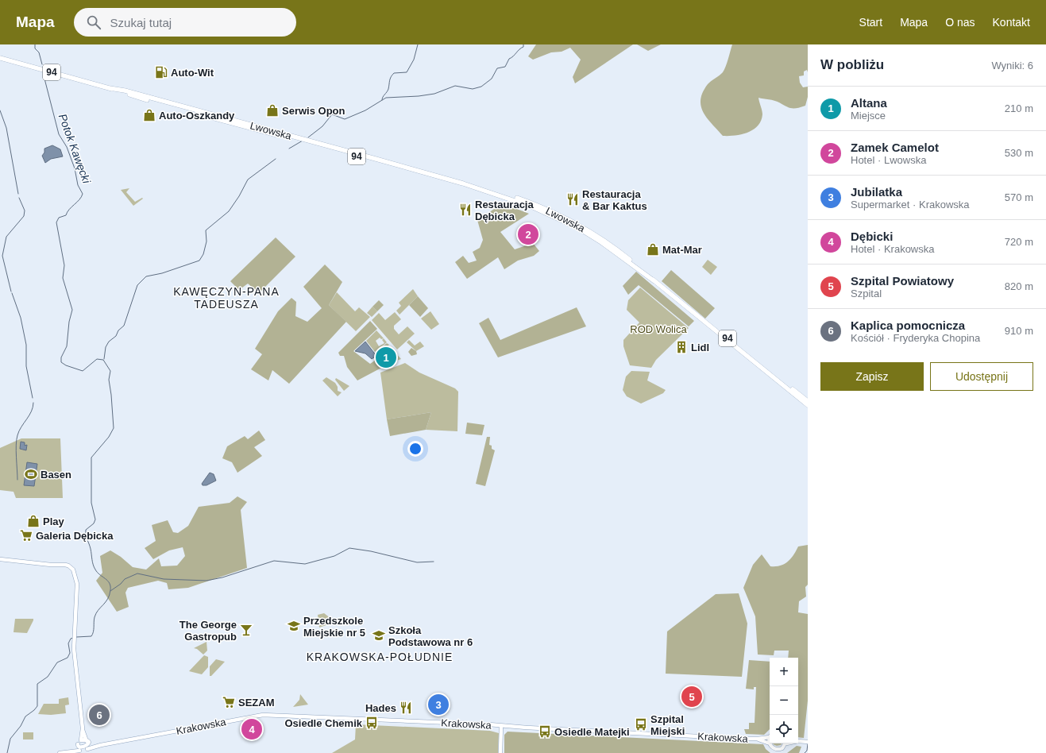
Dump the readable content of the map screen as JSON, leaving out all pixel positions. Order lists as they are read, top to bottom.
{
  "streets": {
    "main road": ["94", "Lwowska"],
    "street": ["Krakowska"]
  },
  "districts": ["KAWĘCZYN-PANA TADEUSZA", "KRAKOWSKA-POŁUDNIE"],
  "water": ["Potok Kawęcki"],
  "parks": ["ROD Wolica"],
  "places": {
    "fuel station": ["Auto-Wit"],
    "shop": [
      "Serwis Opon",
      "Auto-Oszkandy",
      "Mat-Mar",
      "Play"
    ],
    "restaurant": ["Restauracja & Bar Kaktus", "Restauracja Dębicka", "Hades"],
    "building": ["Lidl"],
    "sports": ["Basen"],
    "supermarket": ["Galeria Dębicka", "SEZAM"],
    "school or university": ["Przedszkole Miejskie nr 5", "Szkoła Podstawowa nr 6"],
    "bar": ["The George Gastropub"],
    "bus stop": ["Osiedle Chemik", "Szpital Miejski", "Osiedle Matejki"]
  },
  "page": {
    "header": "Mapa",
    "search": "Szukaj tutaj",
    "nav": [
      "Start",
      "Mapa",
      "O nas",
      "Kontakt"
    ],
    "heading": ["W pobliżu", "Wyniki: 6"],
    "list": [
      {
        "mark": "1",
        "name": "Altana",
        "note": "Miejsce",
        "value": "210 m"
      },
      {
        "mark": "2",
        "name": "Zamek Camelot",
        "note": "Hotel · Lwowska",
        "value": "530 m"
      },
      {
        "mark": "3",
        "name": "Jubilatka",
        "note": "Supermarket · Krakowska",
        "value": "570 m"
      },
      {
        "mark": "4",
        "name": "Dębicki",
        "note": "Hotel · Krakowska",
        "value": "720 m"
      },
      {
        "mark": "5",
        "name": "Szpital Powiatowy",
        "note": "Szpital",
        "value": "820 m"
      },
      {
        "mark": "6",
        "name": "Kaplica pomocnicza",
        "note": "Kościół · Fryderyka Chopina",
        "value": "910 m"
      }
    ],
    "pins": [
      "2",
      "1",
      "5",
      "3",
      "6",
      "4"
    ],
    "buttons": ["Zapisz", "Udostępnij"],
    "map_buttons": ["+", "−"]
  }
}
